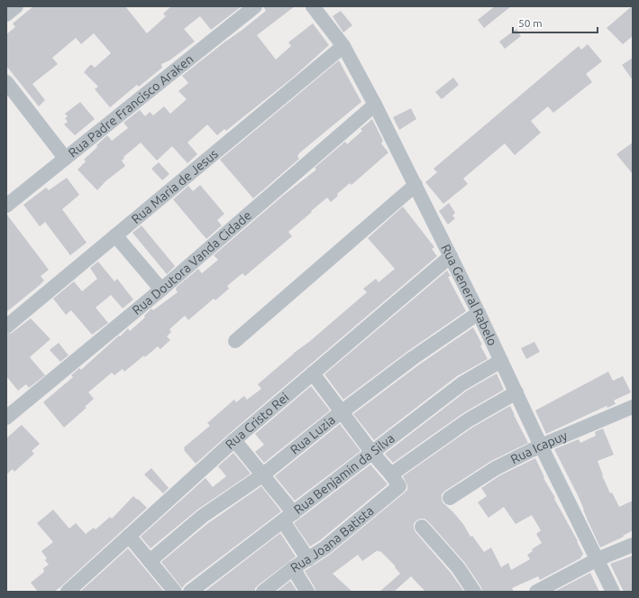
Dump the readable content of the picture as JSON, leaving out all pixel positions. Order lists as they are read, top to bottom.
{
  "streets": {
    "street": [
      "Rua Padre Francisco Araken",
      "Rua Maria de Jesus",
      "Rua Doutora Vanda Cidade",
      "Rua General Rabelo",
      "Rua Cristo Rei",
      "Rua Luzia",
      "Rua Icapuy",
      "Rua Benjamin da Silva",
      "Rua Joana Batista"
    ]
  },
  "crossings": [
    ["Rua Maria de Jesus", "Rua General Rabelo"],
    ["Rua Doutora Vanda Cidade", "Rua General Rabelo"],
    ["Rua General Rabelo", "Rua Cristo Rei"],
    ["Rua General Rabelo", "Rua Luzia"],
    ["Rua General Rabelo", "Rua Icapuy"],
    ["Rua General Rabelo", "Rua Benjamin da Silva"]
  ],
  "scale_bar": "50 m"
}
